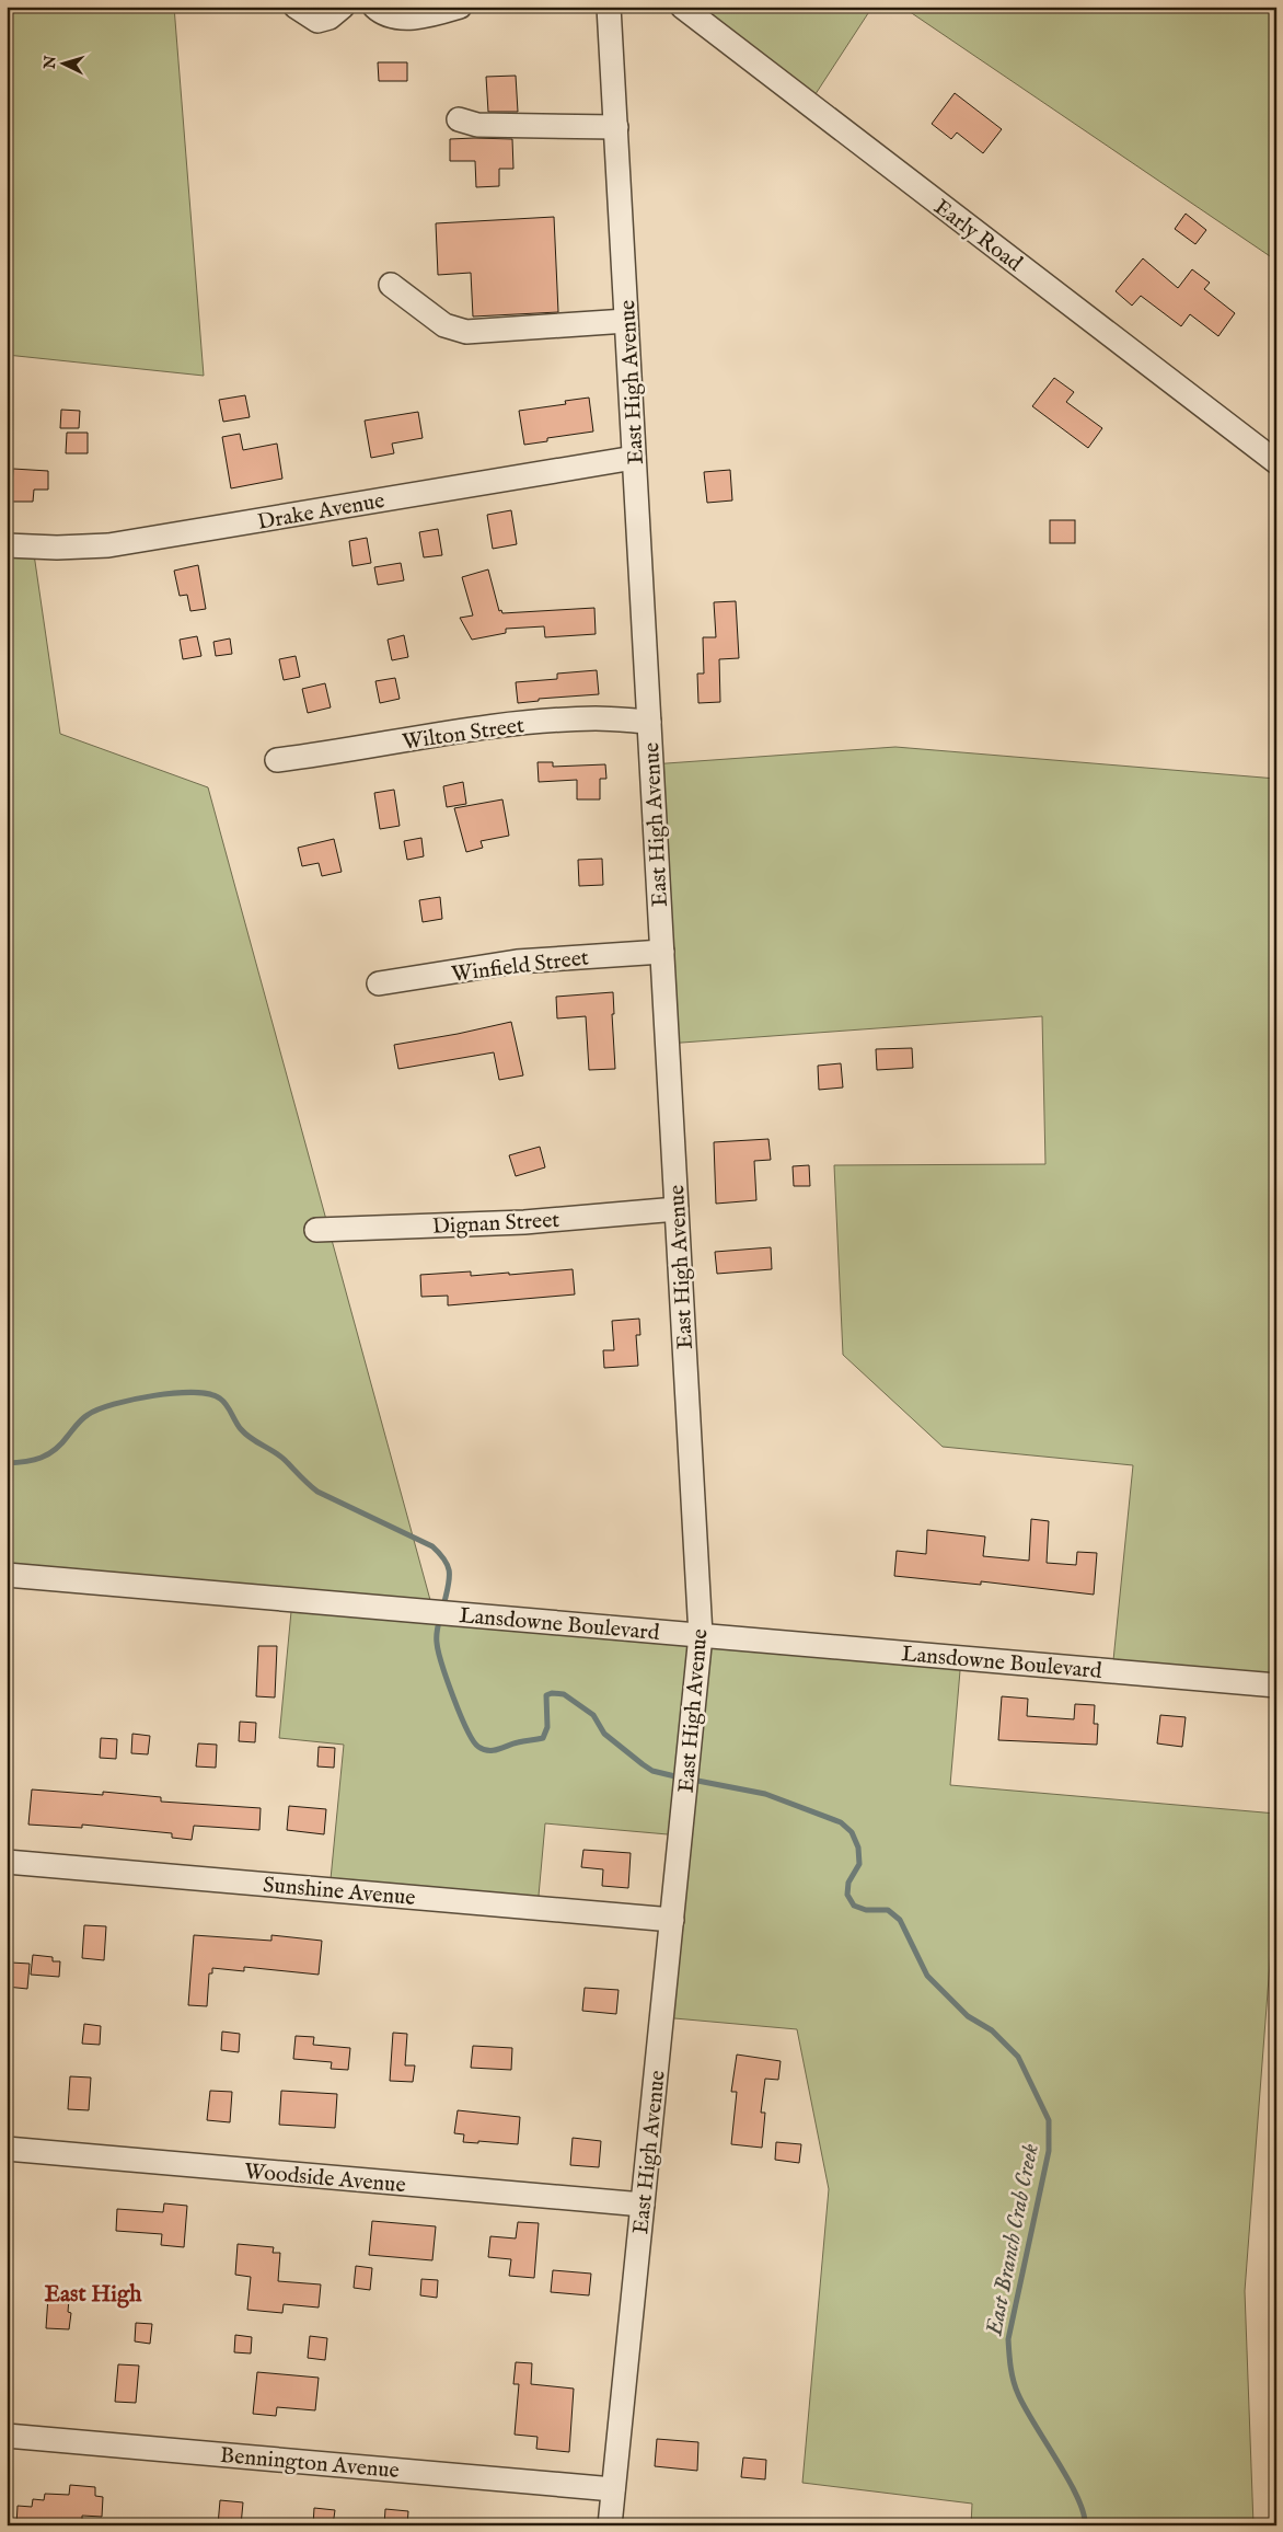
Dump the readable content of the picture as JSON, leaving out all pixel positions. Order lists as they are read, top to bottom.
{
  "streets": {
    "street": [
      "Early Road",
      "East High Avenue",
      "Drake Avenue",
      "Wilton Street",
      "Winfield Street",
      "Dignan Street",
      "Lansdowne Boulevard",
      "Sunshine Avenue",
      "Woodside Avenue",
      "Bennington Avenue"
    ]
  },
  "crossings": [
    ["East High Avenue", "Drake Avenue"],
    ["East High Avenue", "Wilton Street"],
    ["East High Avenue", "Winfield Street"],
    ["East High Avenue", "Dignan Street"],
    ["East High Avenue", "Lansdowne Boulevard"],
    ["East High Avenue", "Sunshine Avenue"],
    ["East High Avenue", "Woodside Avenue"],
    ["East High Avenue", "Bennington Avenue"]
  ],
  "districts": ["East High"],
  "water": ["East Branch Crab Creek"],
  "north": "left"
}
